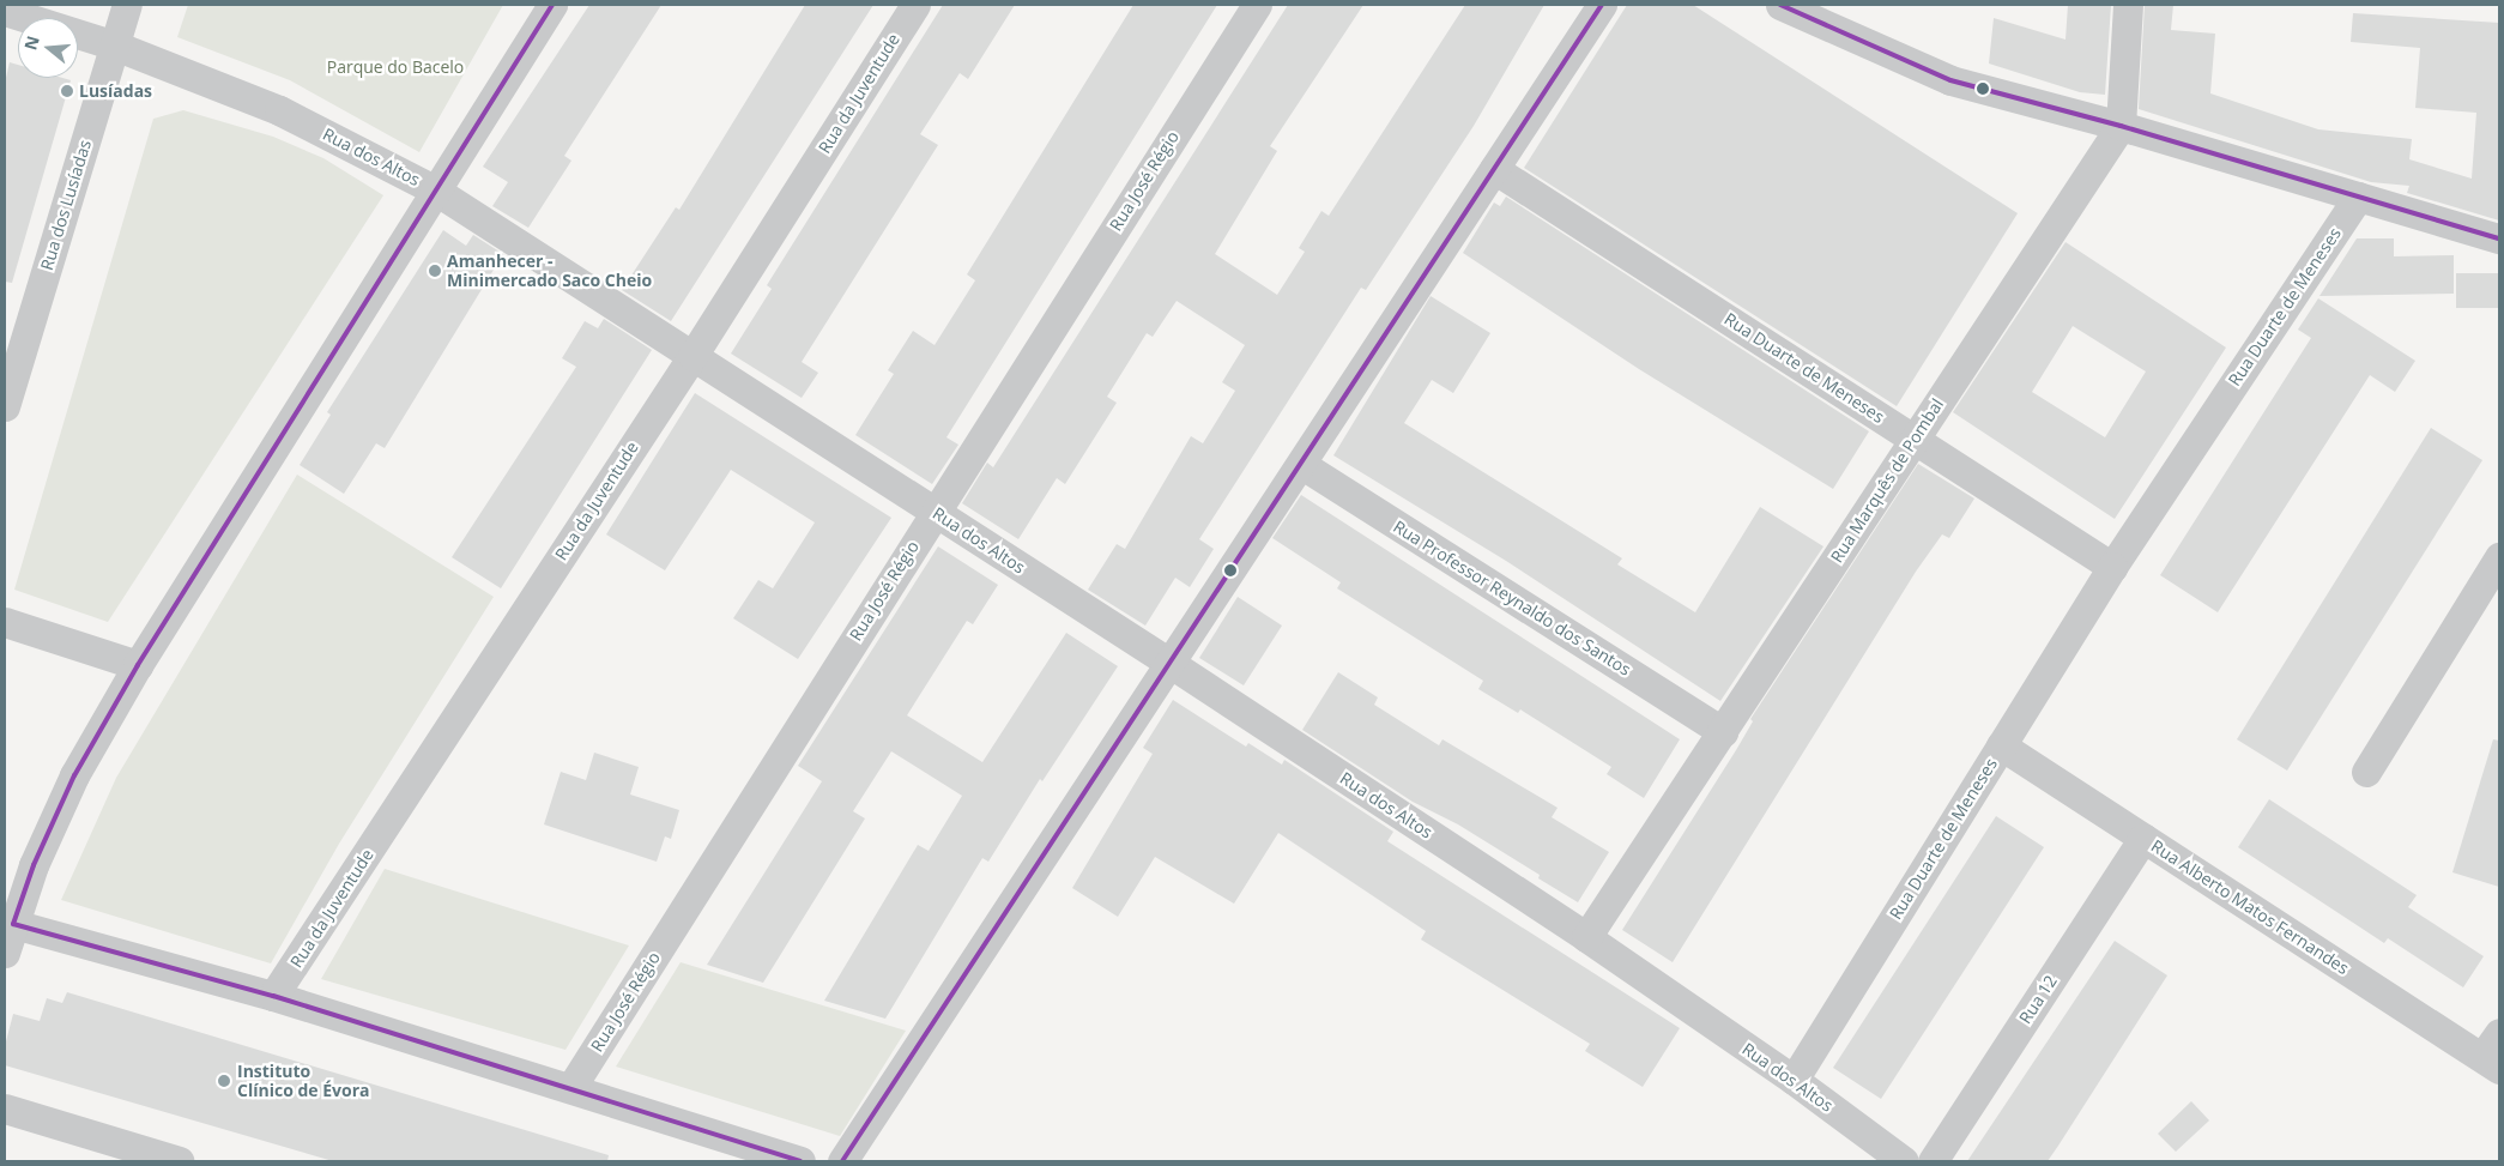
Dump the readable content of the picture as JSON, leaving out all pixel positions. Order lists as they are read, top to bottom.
{
  "streets": {
    "street": [
      "Rua da Juventude",
      "Rua dos Altos",
      "Rua José Régio",
      "Rua dos Lusíadas",
      "Rua Duarte de Meneses",
      "Rua Marquês de Pombal",
      "Rua Professor Reynaldo dos Santos",
      "Rua Alberto Matos Fernandes",
      "Rua 12"
    ]
  },
  "crossings": [
    ["Rua da Juventude", "Rua dos Altos"],
    ["Rua dos Altos", "Rua José Régio"],
    ["Rua dos Altos", "Rua dos Lusíadas"],
    ["Rua dos Altos", "Rua Duarte de Meneses"],
    ["Rua dos Altos", "Rua Marquês de Pombal"],
    ["Rua Duarte de Meneses", "Rua Marquês de Pombal"],
    ["Rua Duarte de Meneses", "Rua Alberto Matos Fernandes"],
    ["Rua Marquês de Pombal", "Rua Professor Reynaldo dos Santos"],
    ["Rua Alberto Matos Fernandes", "Rua 12"]
  ],
  "parks": ["Parque do Bacelo"],
  "places": ["Lusíadas", "Amanhecer - Minimercado Saco Cheio", "Instituto Clínico de Évora"],
  "north": "left"
}
